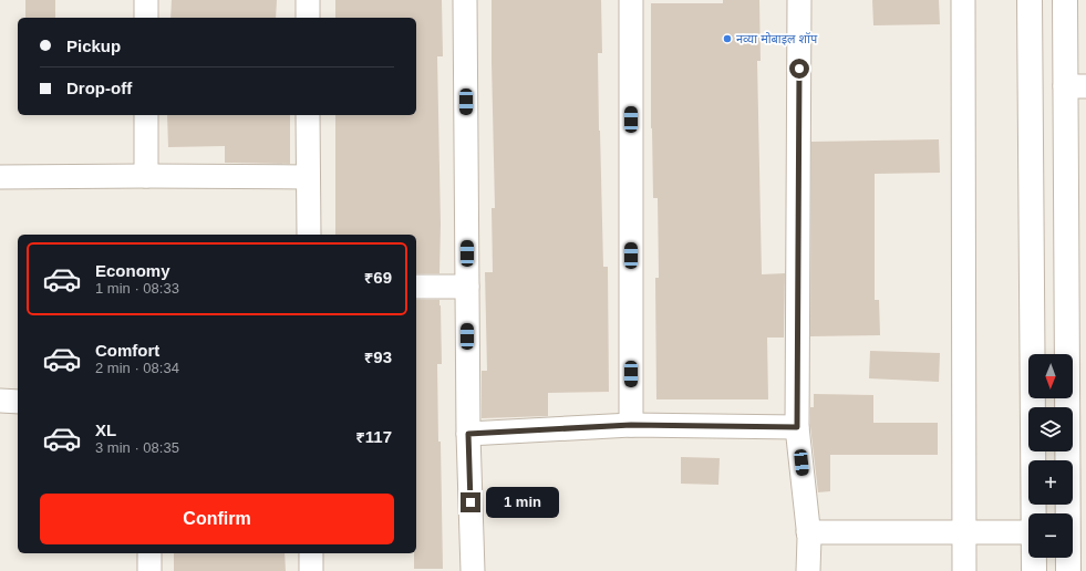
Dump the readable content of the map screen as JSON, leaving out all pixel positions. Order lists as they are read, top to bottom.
{
  "places": ["नव्या मोबाइल शॉप"],
  "north": "bottom",
  "page": {
    "banner": ["Pickup", "Drop-off"],
    "list": [
      {
        "name": "Economy",
        "note": "1 min · 08:33",
        "value": "₹69"
      },
      {
        "name": "Comfort",
        "note": "2 min · 08:34",
        "value": "₹93"
      },
      {
        "name": "XL",
        "note": "3 min · 08:35",
        "value": "₹117"
      }
    ],
    "map_buttons": ["+", "−"],
    "buttons": "Confirm",
    "bubble": "1 min"
  }
}
